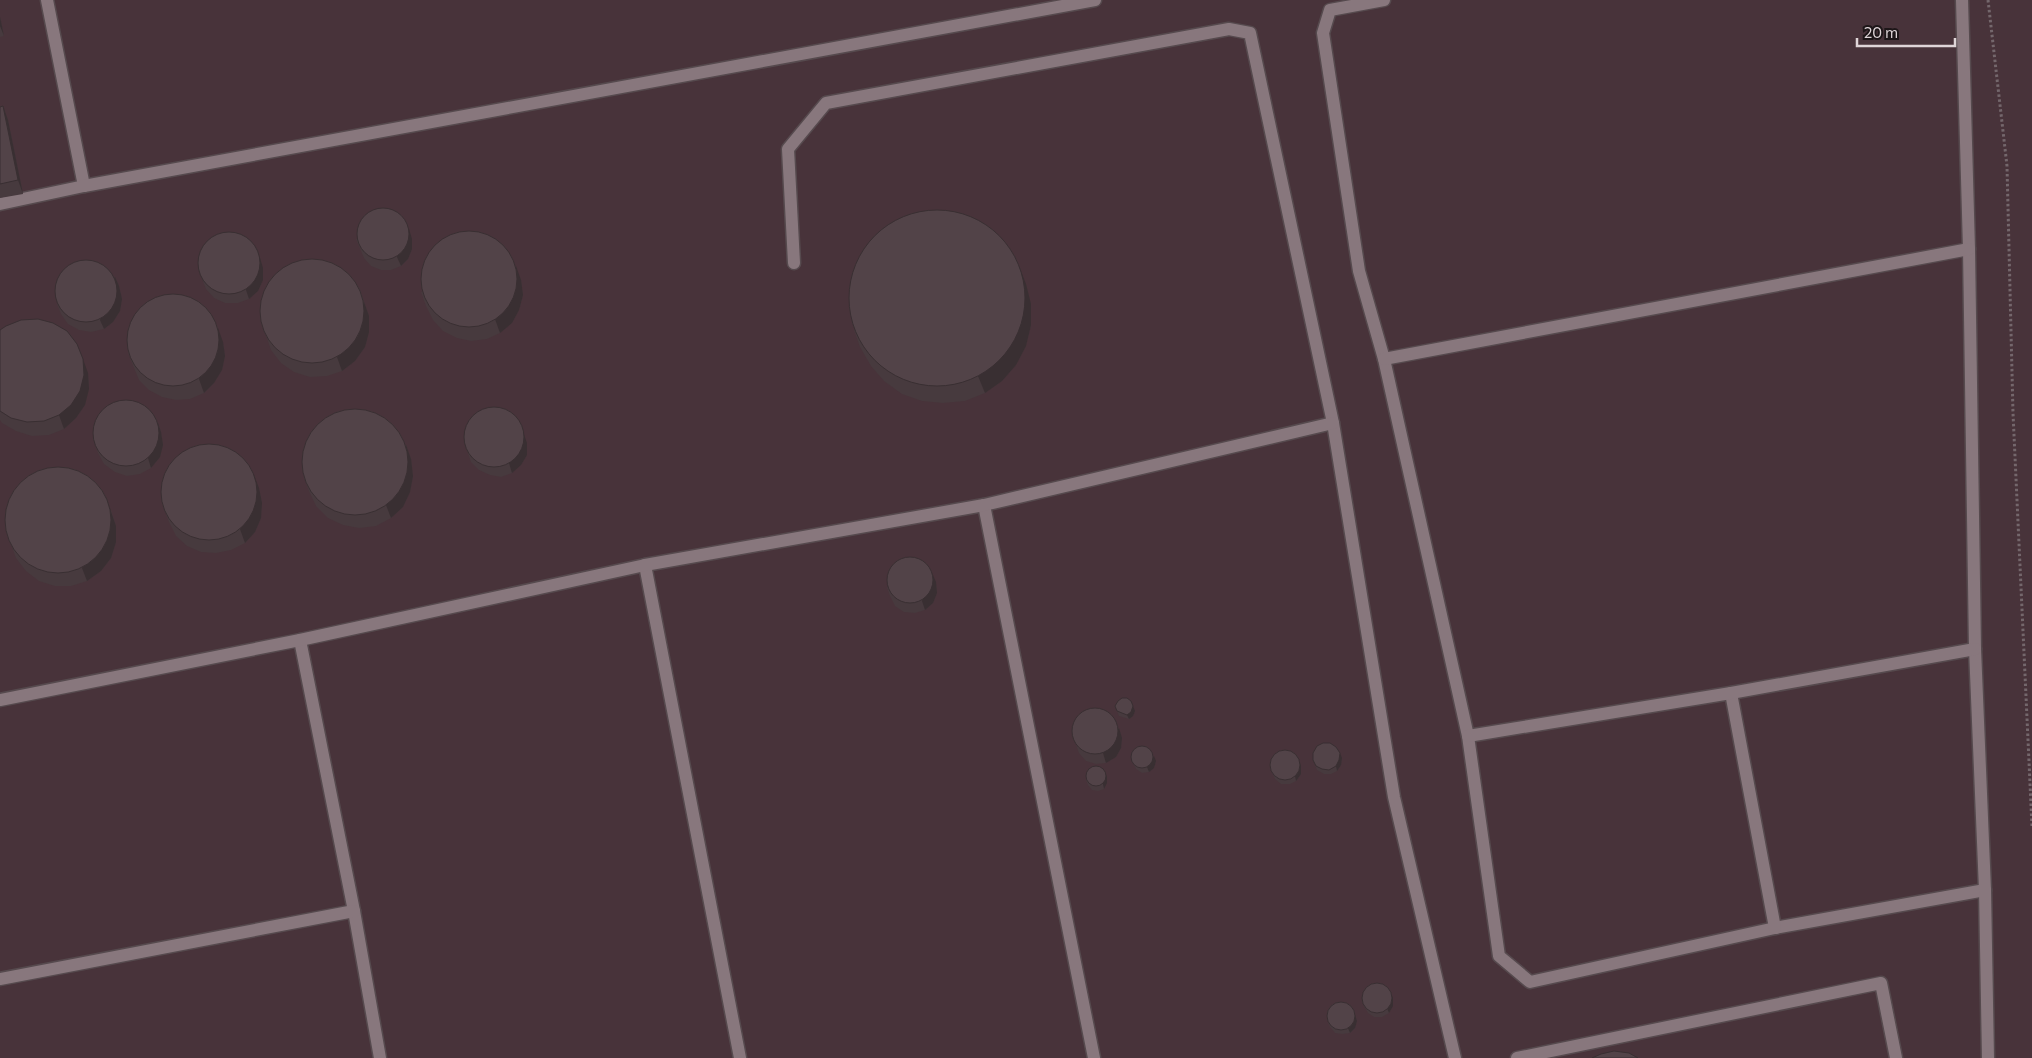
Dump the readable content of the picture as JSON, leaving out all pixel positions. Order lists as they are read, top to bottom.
{
  "scale_bar": "20 m"
}
